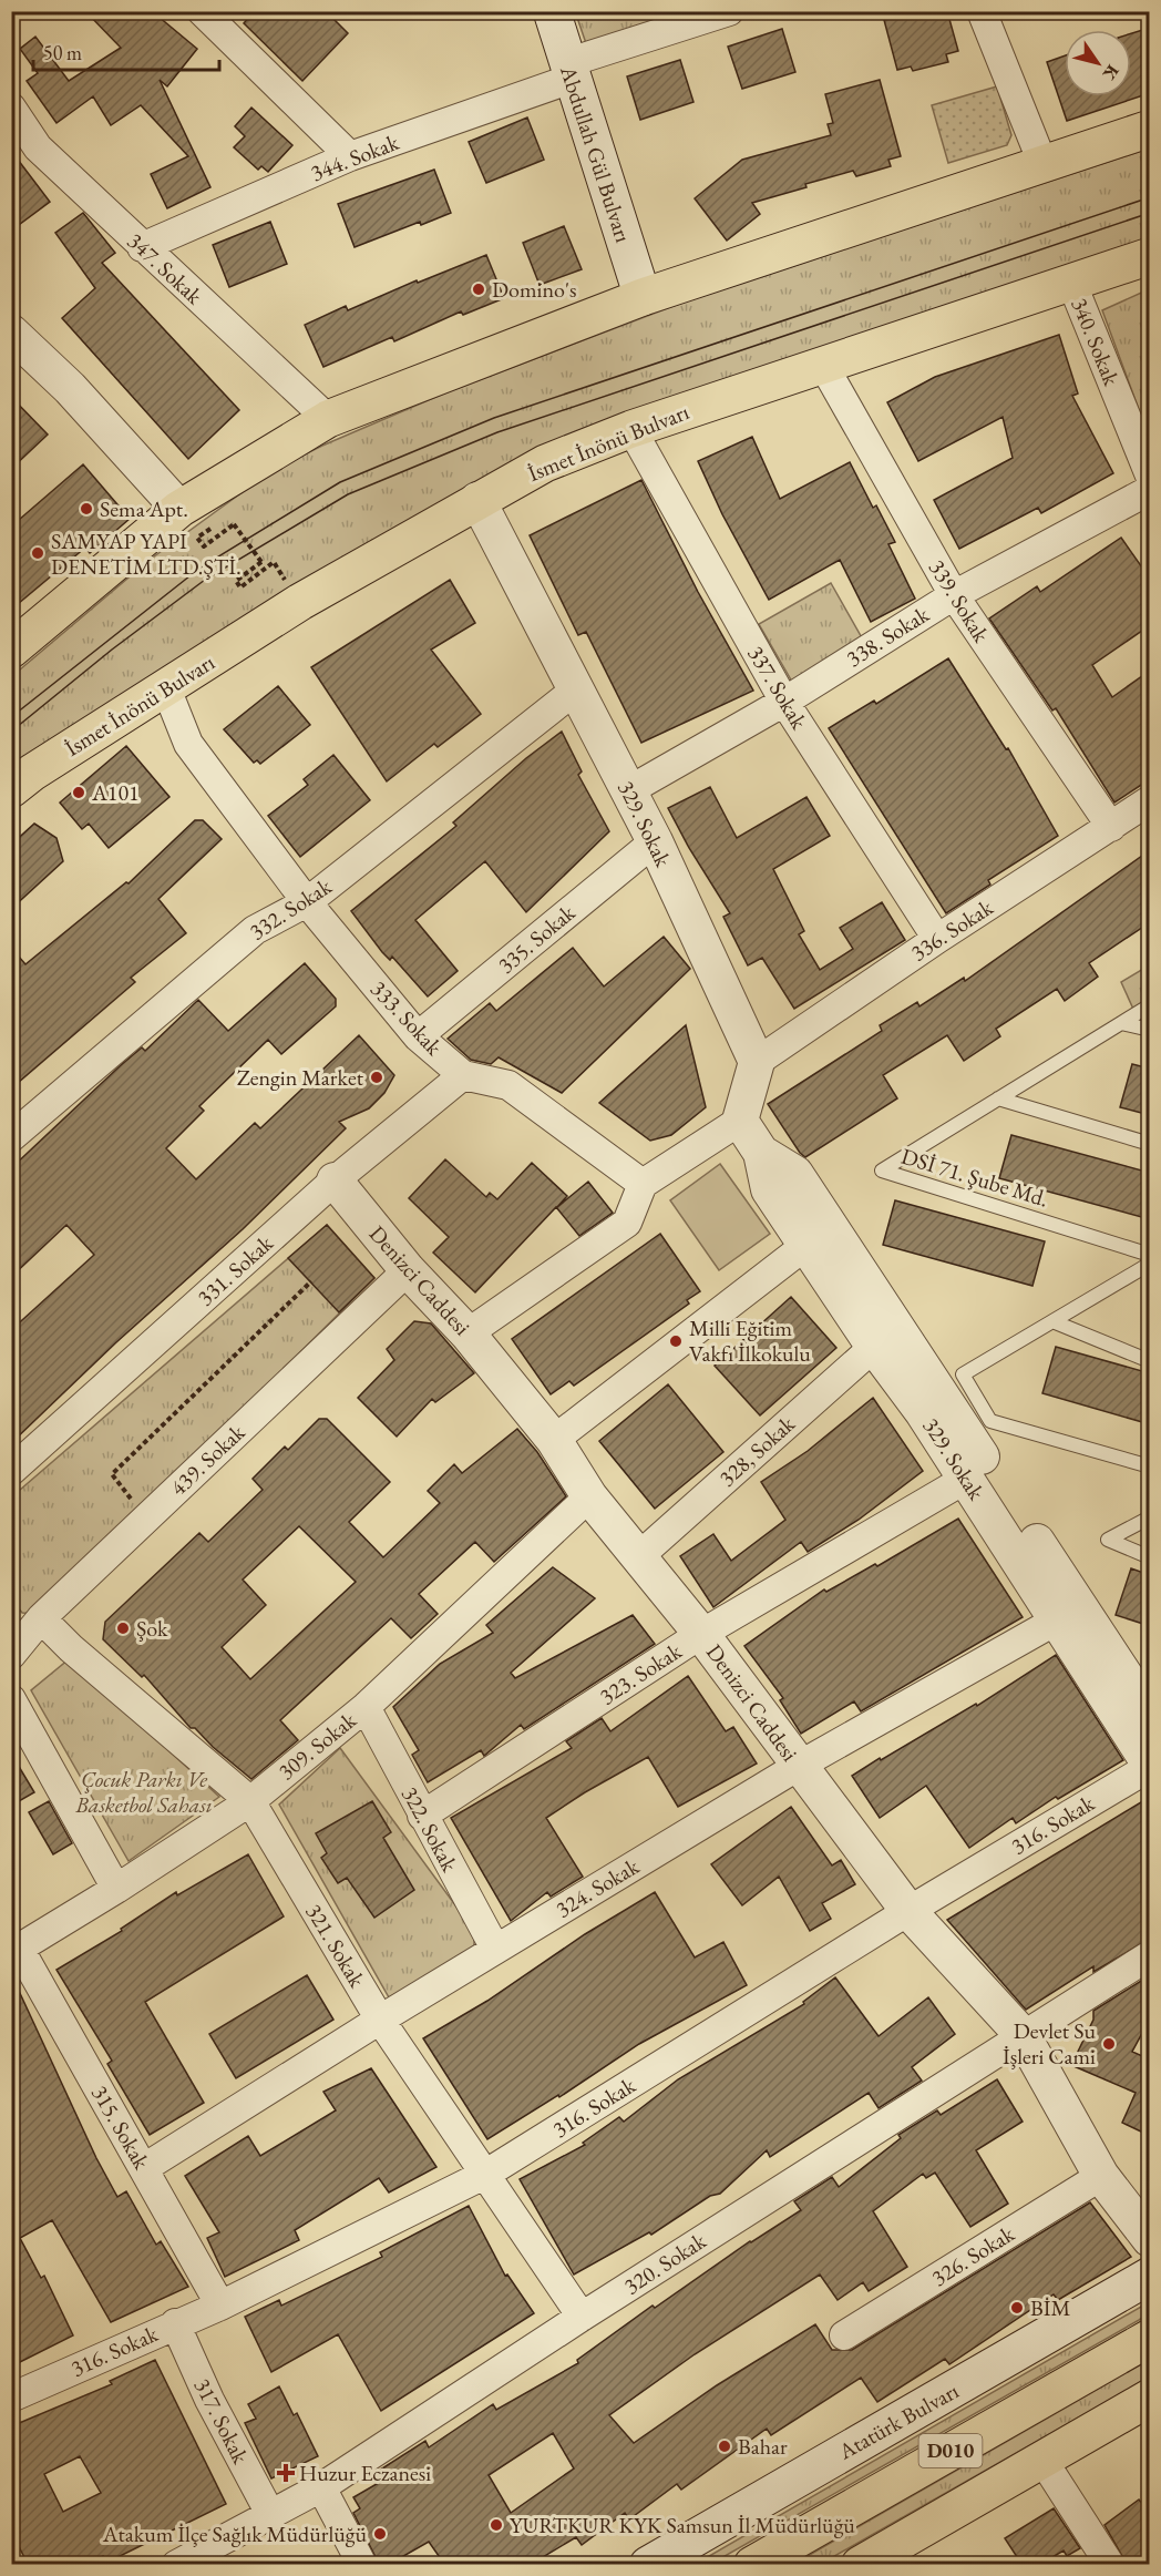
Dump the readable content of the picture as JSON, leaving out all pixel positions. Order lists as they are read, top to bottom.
{
  "streets": {
    "main road": [
      "Abdullah Gül Bulvarı",
      "İsmet İnönü Bulvarı",
      "Atatürk Bulvarı",
      "D010"
    ],
    "street": [
      "344. Sokak",
      "347. Sokak",
      "340. Sokak",
      "339. Sokak",
      "338. Sokak",
      "337. Sokak",
      "329. Sokak",
      "332. Sokak",
      "336. Sokak",
      "335. Sokak",
      "333. Sokak",
      "331. Sokak",
      "Denizci Caddesi",
      "328, Sokak",
      "439. Sokak",
      "323. Sokak",
      "309. Sokak",
      "316. Sokak",
      "322. Sokak",
      "324. Sokak",
      "321. Sokak",
      "315. Sokak",
      "326. Sokak",
      "320. Sokak",
      "317. Sokak"
    ],
    "lane": ["DSİ 71. Şube Md."]
  },
  "crossings": [
    ["Abdullah Gül Bulvarı", "344. Sokak"],
    ["344. Sokak", "347. Sokak"],
    ["340. Sokak", "İsmet İnönü Bulvarı"],
    ["İsmet İnönü Bulvarı", "339. Sokak"],
    ["İsmet İnönü Bulvarı", "337. Sokak"],
    ["İsmet İnönü Bulvarı", "329. Sokak"],
    ["İsmet İnönü Bulvarı", "333. Sokak"],
    ["339. Sokak", "338. Sokak"],
    ["339. Sokak", "336. Sokak"],
    ["338. Sokak", "337. Sokak"],
    ["338. Sokak", "329. Sokak"],
    ["337. Sokak", "336. Sokak"],
    ["329. Sokak", "332. Sokak"],
    ["329. Sokak", "336. Sokak"],
    ["329. Sokak", "335. Sokak"],
    ["329. Sokak", "328, Sokak"],
    ["329. Sokak", "323. Sokak"],
    ["329. Sokak", "316. Sokak"],
    ["329. Sokak", "324. Sokak"],
    ["332. Sokak", "333. Sokak"],
    ["335. Sokak", "333. Sokak"],
    ["333. Sokak", "331. Sokak"],
    ["331. Sokak", "Denizci Caddesi"],
    ["Denizci Caddesi", "328, Sokak"],
    ["Denizci Caddesi", "439. Sokak"],
    ["Denizci Caddesi", "323. Sokak"],
    ["Denizci Caddesi", "309. Sokak"],
    ["Denizci Caddesi", "316. Sokak"],
    ["Denizci Caddesi", "324. Sokak"],
    ["Denizci Caddesi", "326. Sokak"],
    ["Denizci Caddesi", "320. Sokak"],
    ["439. Sokak", "321. Sokak"],
    ["323. Sokak", "322. Sokak"],
    ["309. Sokak", "322. Sokak"],
    ["309. Sokak", "321. Sokak"],
    ["309. Sokak", "315. Sokak"],
    ["316. Sokak", "321. Sokak"],
    ["316. Sokak", "315. Sokak"],
    ["316. Sokak", "317. Sokak"],
    ["322. Sokak", "324. Sokak"],
    ["324. Sokak", "321. Sokak"],
    ["324. Sokak", "315. Sokak"],
    ["321. Sokak", "320. Sokak"],
    ["320. Sokak", "317. Sokak"]
  ],
  "parks": ["Çocuk Parkı Ve Basketbol Sahası"],
  "places": {
    "other": [
      "Domino's",
      "Sema Apt.",
      "SAMYAP YAPI DENETİM LTD.ŞTİ.",
      "A101",
      "Zengin Market",
      "Milli Eğitim Vakfı İlkokulu",
      "Şok",
      "Devlet Su İşleri Cami",
      "BİM",
      "Bahar",
      "YURTKUR KYK Samsun İl Müdürlüğü",
      "Atakum İlçe Sağlık Müdürlüğü"
    ],
    "health": ["Huzur Eczanesi"]
  },
  "scale_bar": "50 m",
  "north": "bottom right"
}
